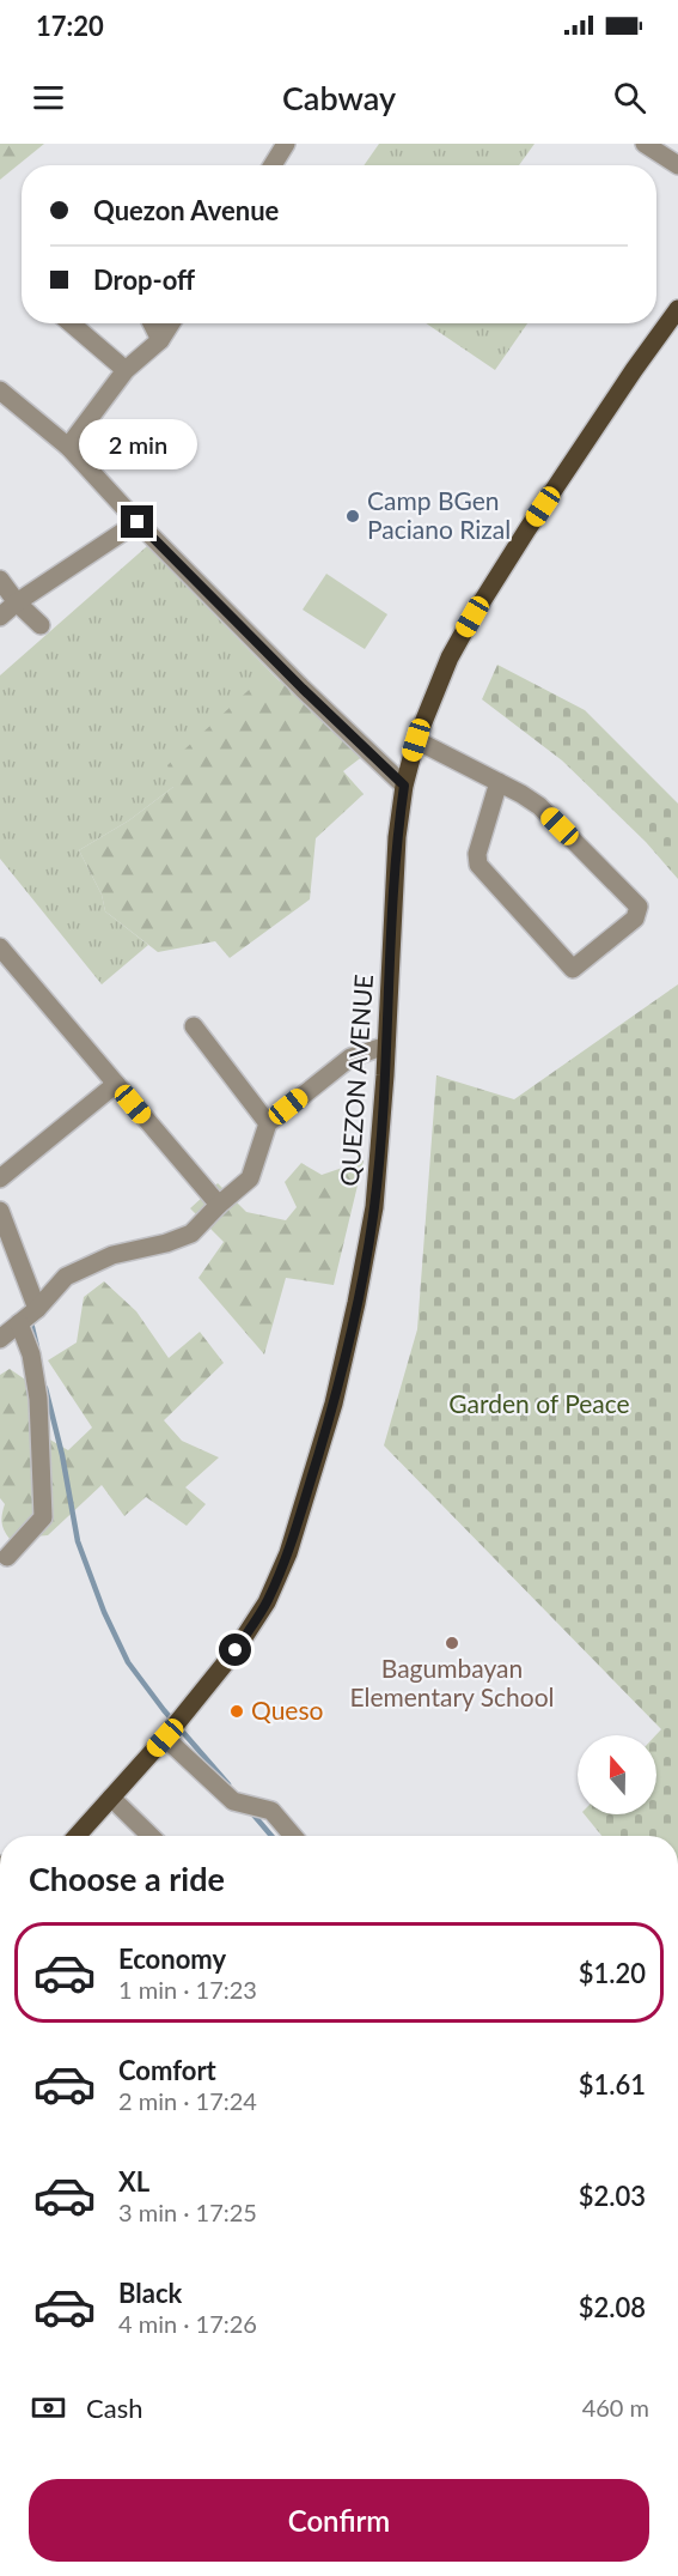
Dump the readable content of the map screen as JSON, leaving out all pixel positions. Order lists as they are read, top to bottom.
{
  "streets": {
    "main road": ["QUEZON AVENUE"]
  },
  "parks": ["Garden of Peace"],
  "places": ["Camp BGen Paciano Rizal", "Bagumbayan Elementary School", "Queso"],
  "north": "top",
  "page": {
    "status": "17:20",
    "header": "Cabway",
    "banner": ["Quezon Avenue", "Drop-off"],
    "bubble": "2 min",
    "heading": "Choose a ride",
    "list": [
      {
        "name": "Economy",
        "note": "1 min · 17:23",
        "value": "$1.20"
      },
      {
        "name": "Comfort",
        "note": "2 min · 17:24",
        "value": "$1.61"
      },
      {
        "name": "XL",
        "note": "3 min · 17:25",
        "value": "$2.03"
      },
      {
        "name": "Black",
        "note": "4 min · 17:26",
        "value": "$2.08"
      }
    ],
    "pay": ["Cash", "460 m"],
    "buttons": "Confirm"
  }
}
